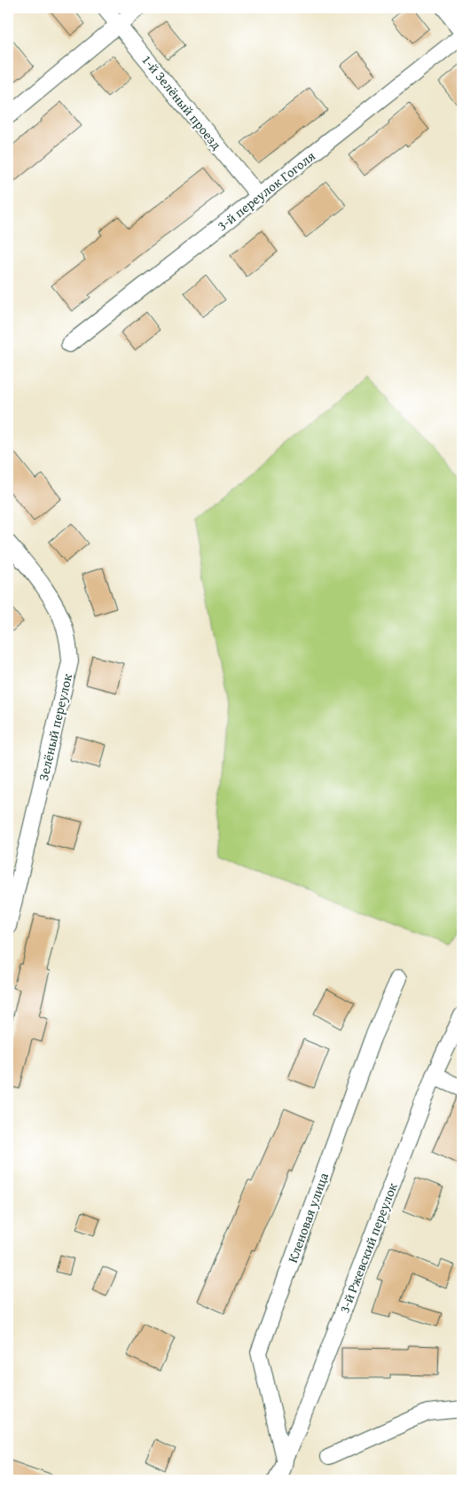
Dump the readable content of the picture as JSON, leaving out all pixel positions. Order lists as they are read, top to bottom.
{
  "streets": {
    "street": [
      "1-й Зелёный проезд",
      "3-й переулок Гоголя",
      "Зелёный переулок",
      "Кленовая улица",
      "3-й Ржевский переулок"
    ]
  },
  "crossings": [
    ["1-й Зелёный проезд", "3-й переулок Гоголя"],
    ["Кленовая улица", "3-й Ржевский переулок"]
  ]
}
